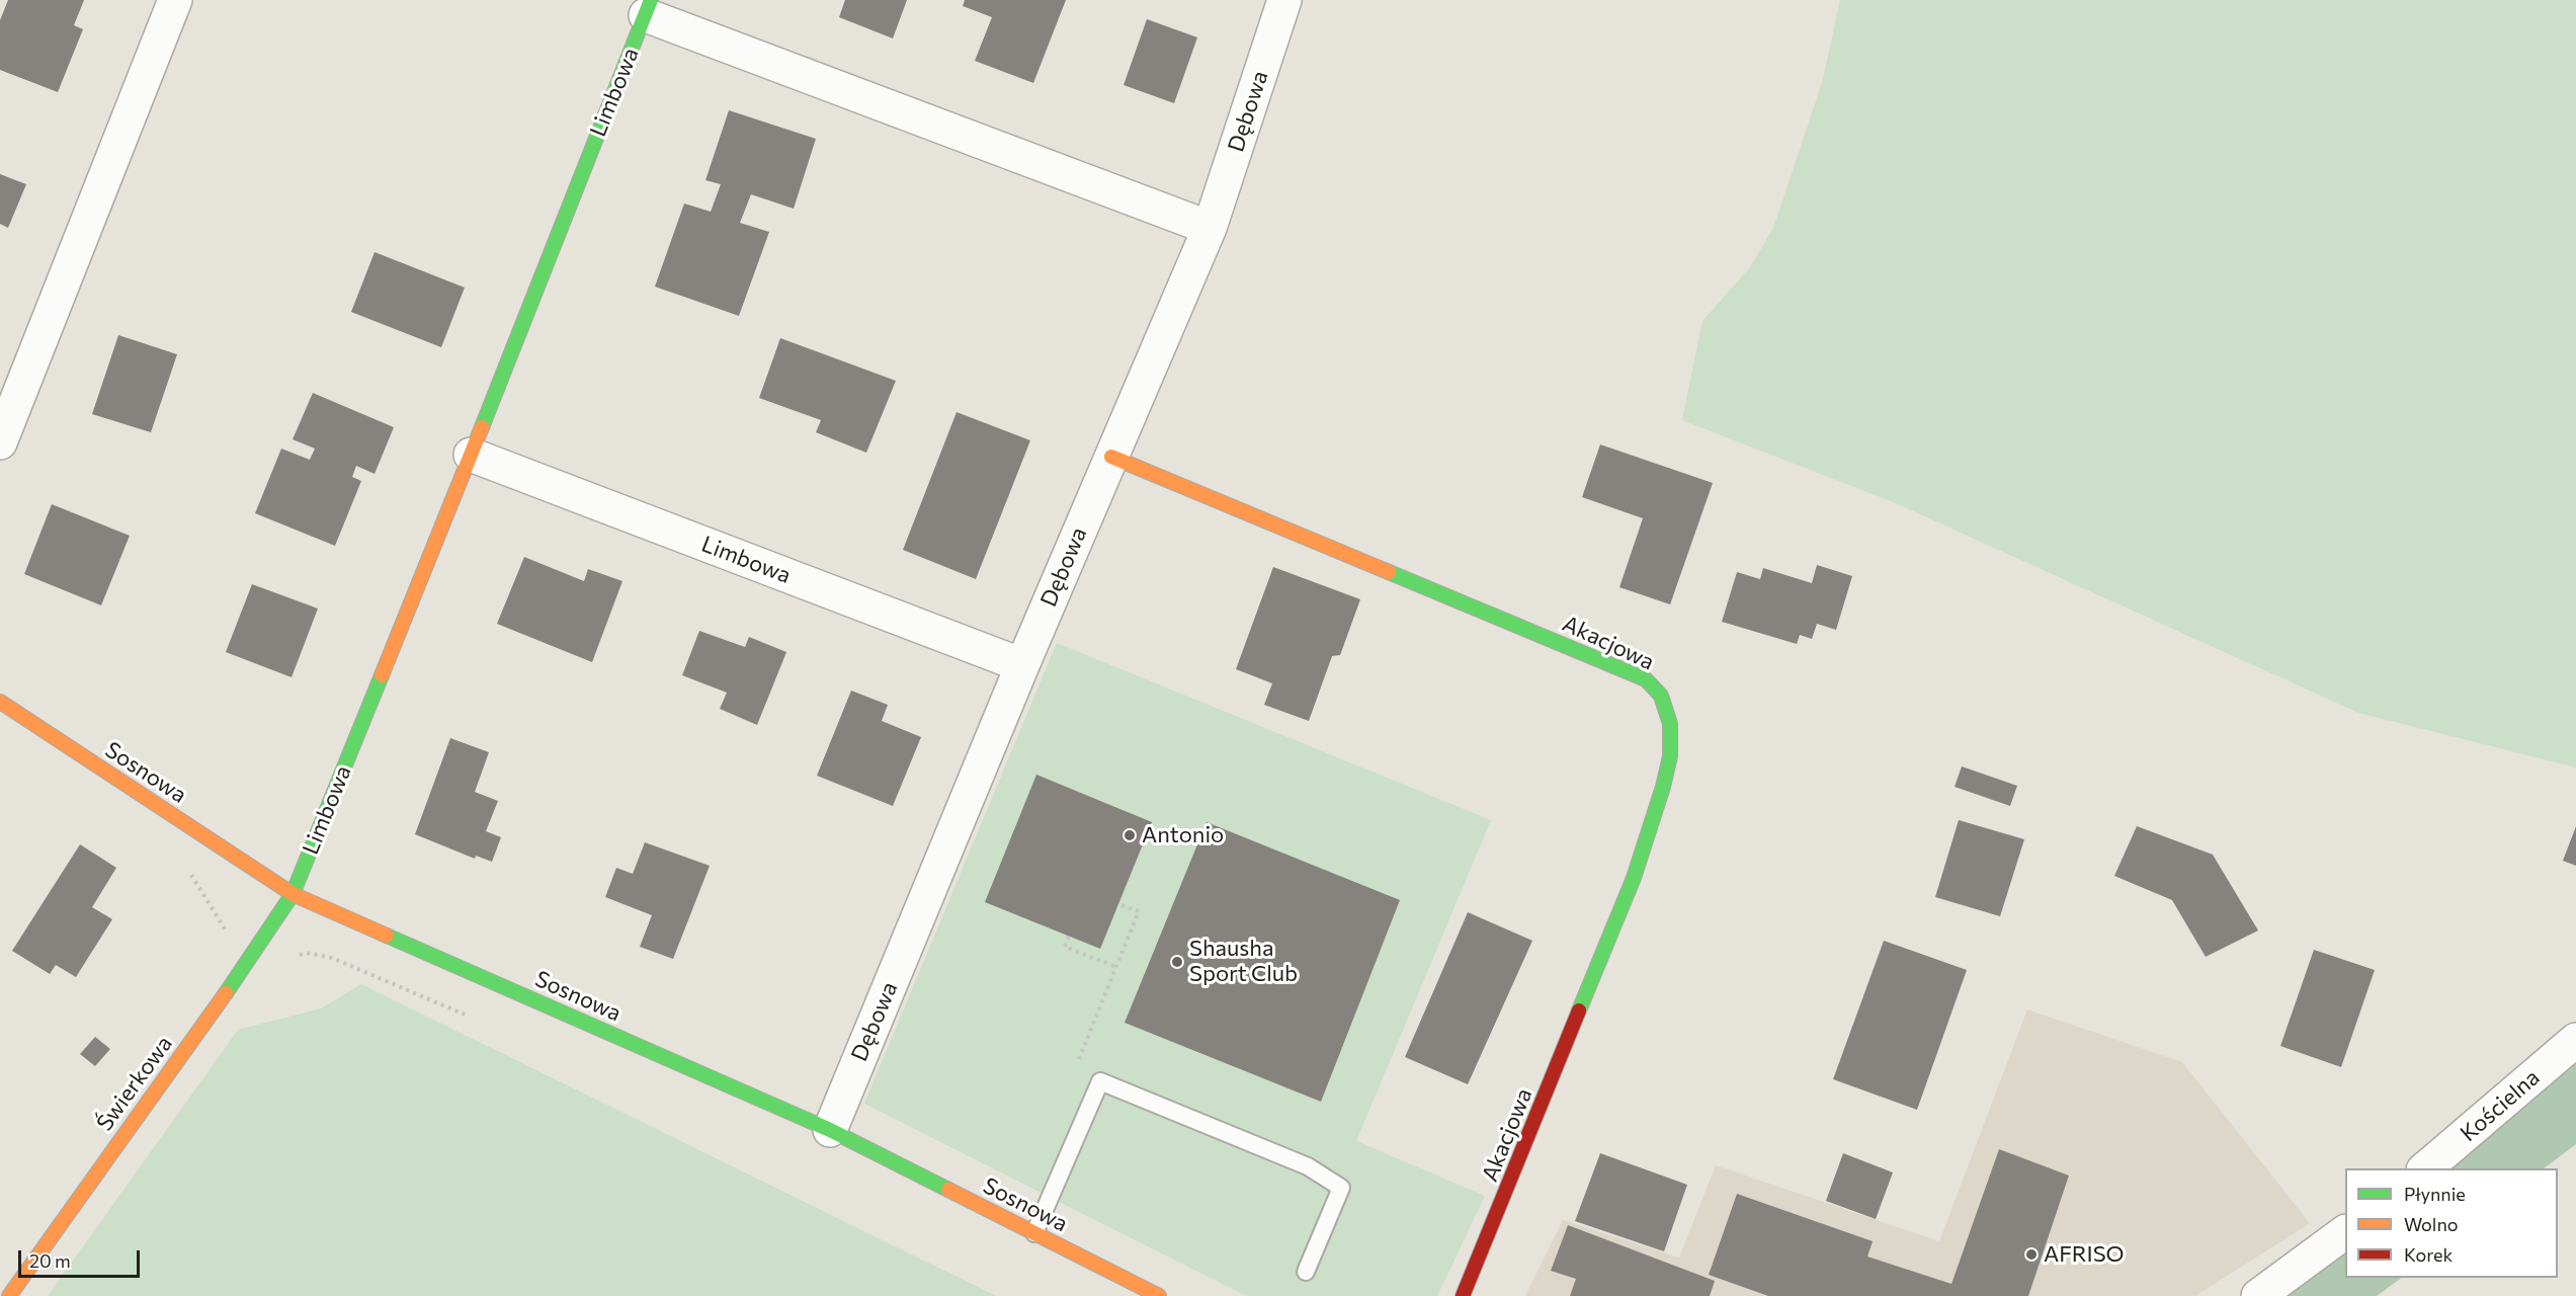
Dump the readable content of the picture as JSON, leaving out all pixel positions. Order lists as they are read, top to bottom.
{
  "streets": {
    "street": [
      "Limbowa",
      "Dębowa",
      "Akacjowa",
      "Sosnowa",
      "Świerkowa",
      "Kościelna"
    ]
  },
  "crossings": [
    ["Limbowa", "Dębowa"],
    ["Limbowa", "Sosnowa"],
    ["Limbowa", "Świerkowa"],
    ["Dębowa", "Akacjowa"],
    ["Dębowa", "Sosnowa"],
    ["Sosnowa", "Świerkowa"]
  ],
  "places": ["Antonio", "Shausha Sport Club", "AFRISO"],
  "legend": ["Płynnie", "Wolno", "Korek"],
  "scale_bar": "20 m"
}
